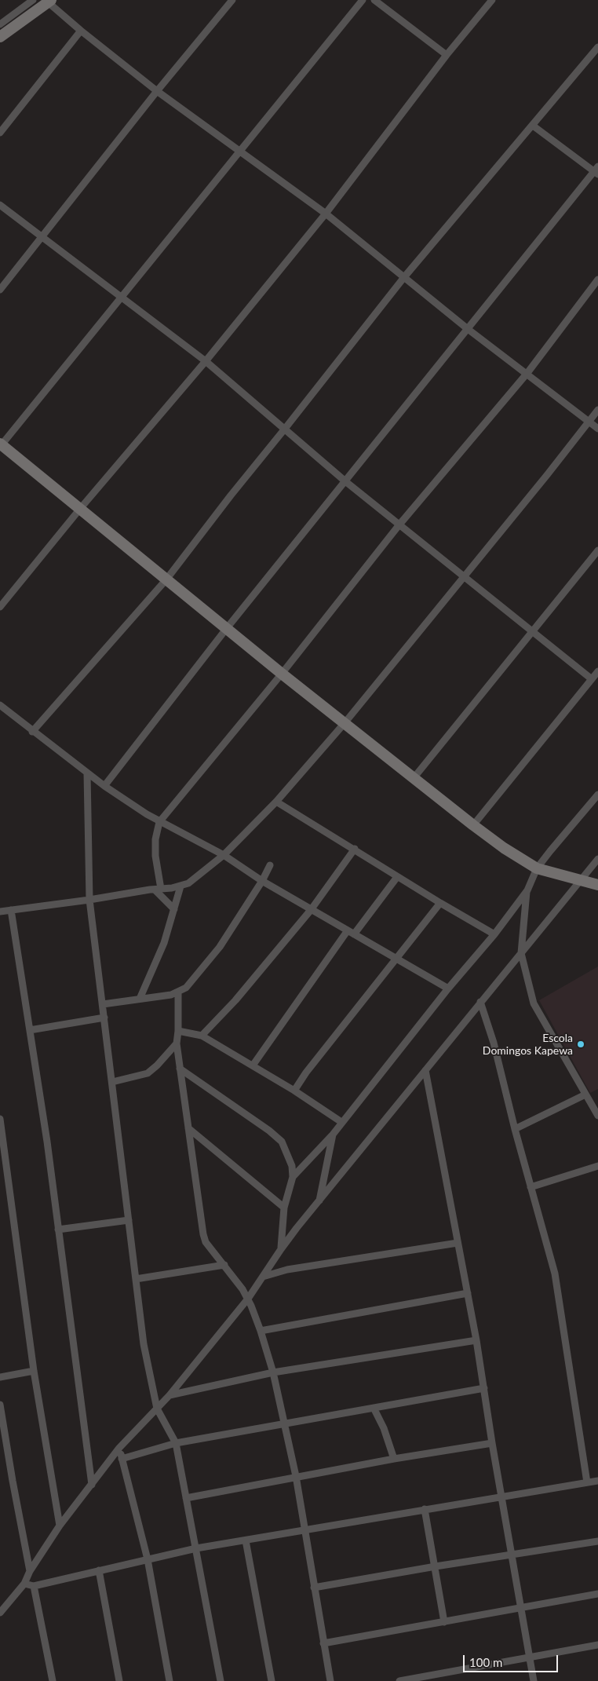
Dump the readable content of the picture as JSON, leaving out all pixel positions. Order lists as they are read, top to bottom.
{
  "places": ["Escola Domingos Kapewa"],
  "scale_bar": "100 m"
}
